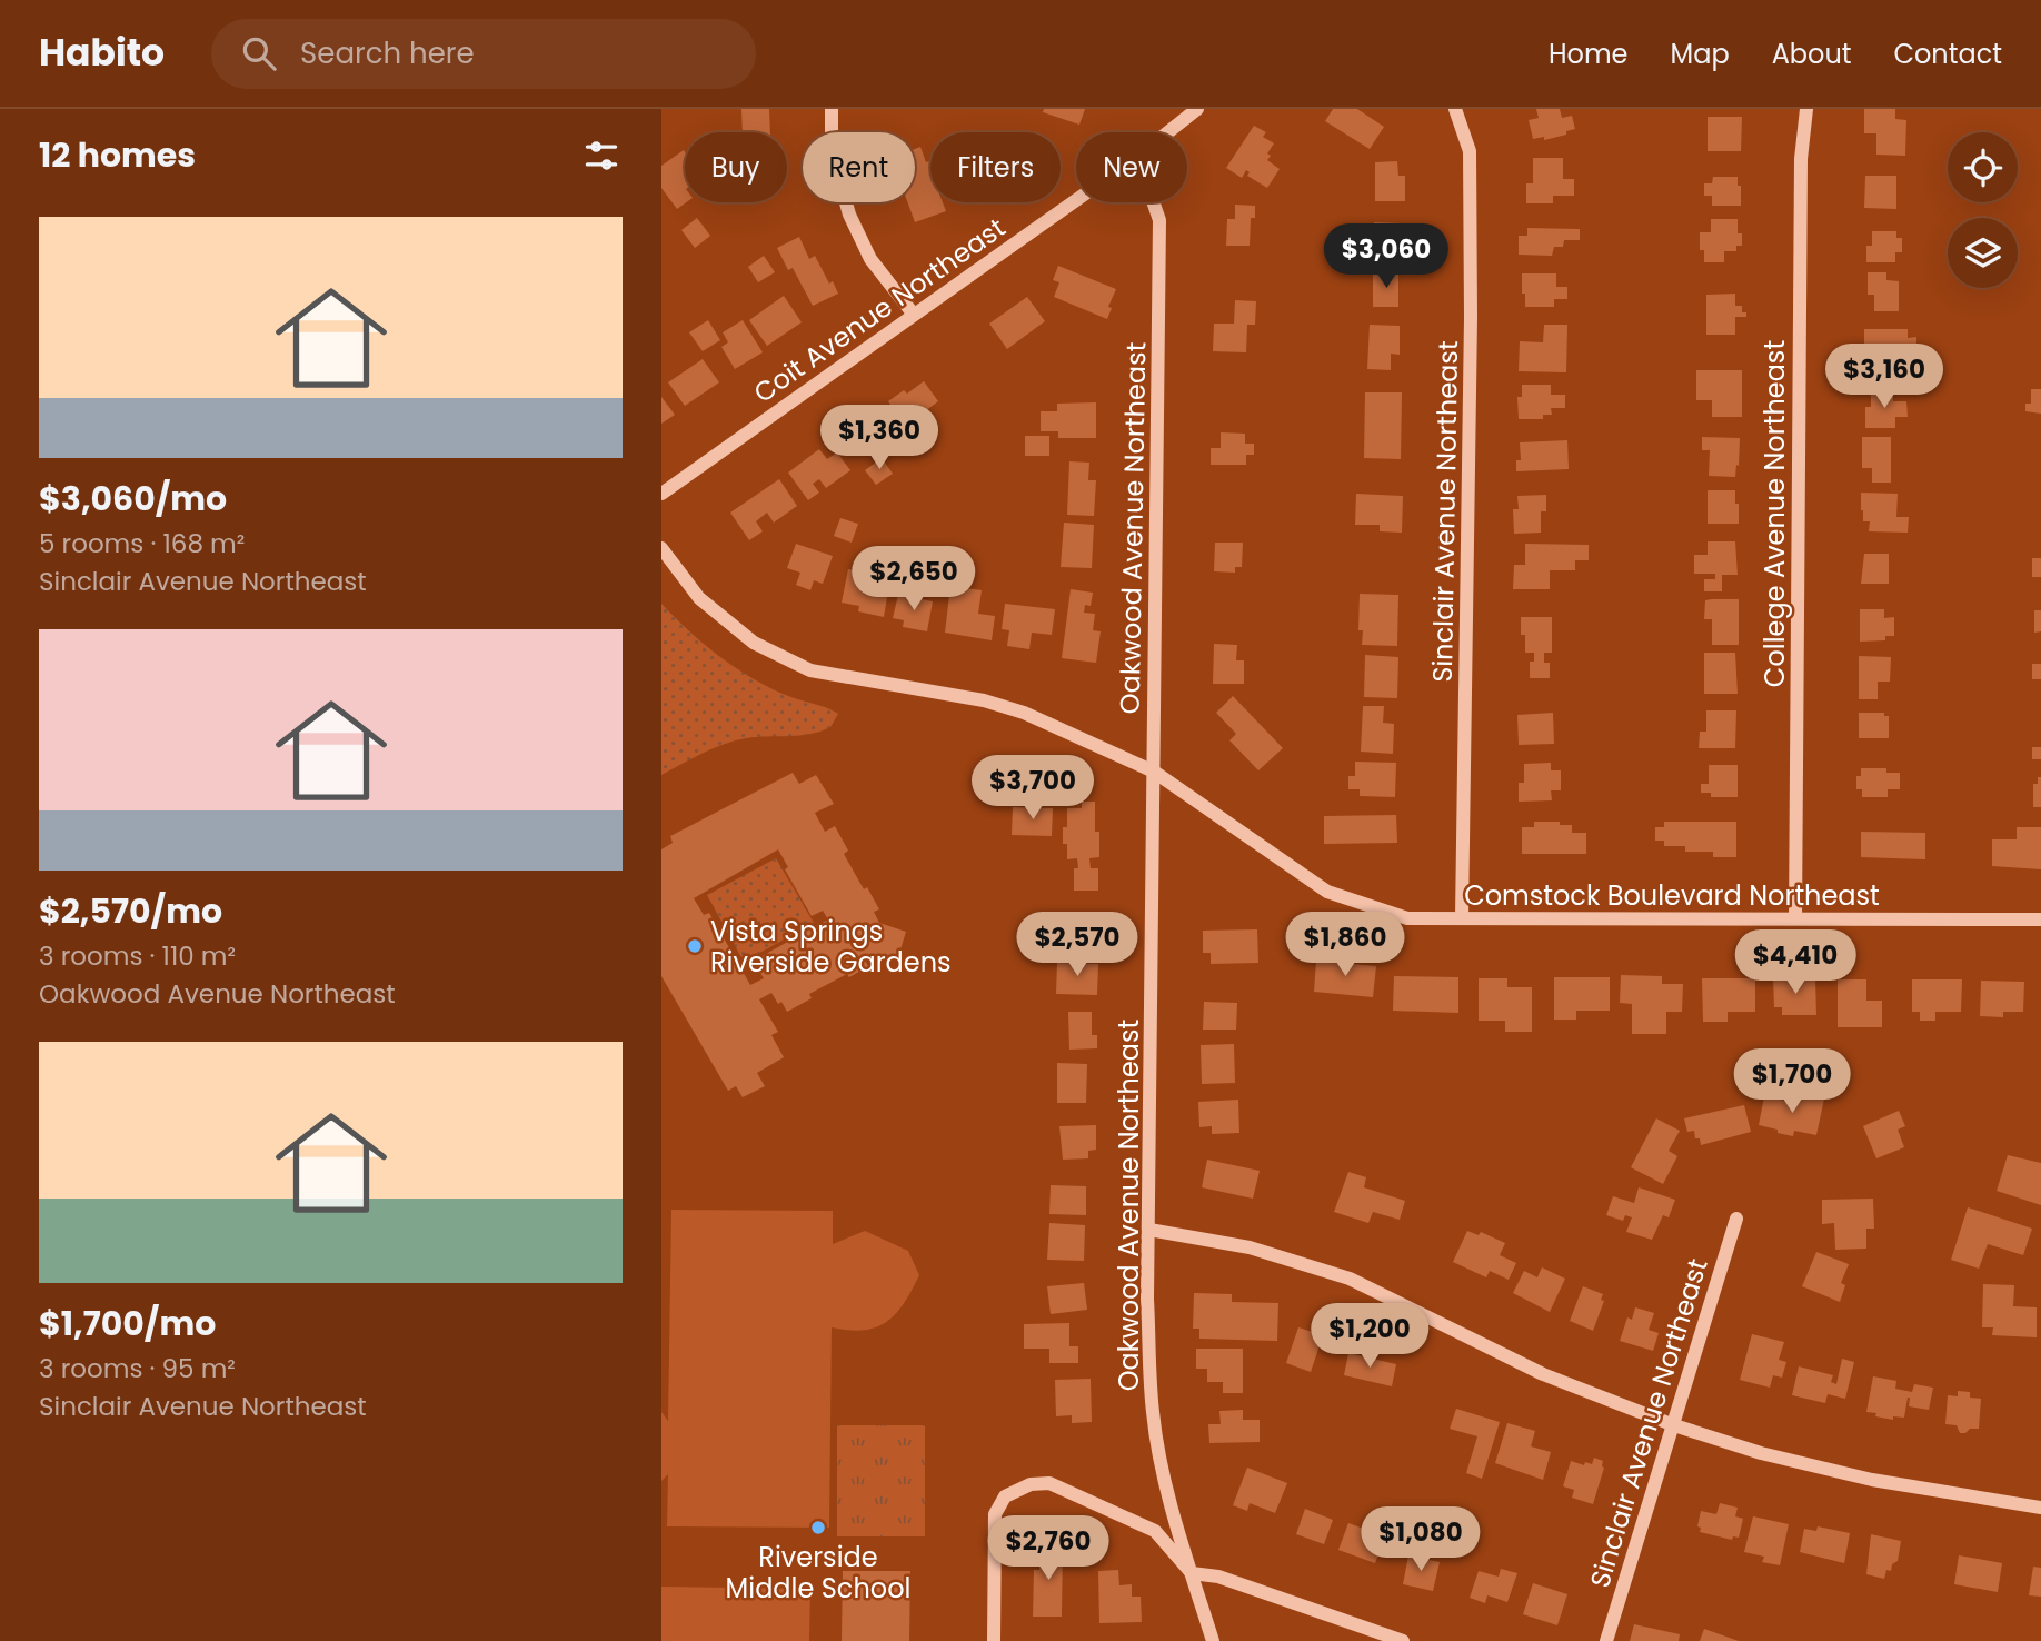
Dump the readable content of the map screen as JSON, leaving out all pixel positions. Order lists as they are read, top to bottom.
{
  "streets": {
    "street": [
      "Coit Avenue Northeast",
      "Sinclair Avenue Northeast",
      "College Avenue Northeast",
      "Oakwood Avenue Northeast",
      "Comstock Boulevard Northeast"
    ]
  },
  "crossings": [
    ["Sinclair Avenue Northeast", "Comstock Boulevard Northeast"],
    ["College Avenue Northeast", "Comstock Boulevard Northeast"],
    ["Oakwood Avenue Northeast", "Comstock Boulevard Northeast"]
  ],
  "places": ["Vista Springs Riverside Gardens", "Riverside Middle School"],
  "page": {
    "header": "Habito",
    "search": "Search here",
    "nav": [
      "Home",
      "Map",
      "About",
      "Contact"
    ],
    "heading": "12 homes",
    "chip": [
      "Buy",
      "Rent",
      "Filters",
      "New"
    ],
    "list": [
      {
        "name": "$3,060/mo",
        "note": "5 rooms · 168 m² · Sinclair Avenue Northeast"
      },
      {
        "name": "$2,570/mo",
        "note": "3 rooms · 110 m² · Oakwood Avenue Northeast"
      },
      {
        "name": "$1,700/mo",
        "note": "3 rooms · 95 m² · Sinclair Avenue Northeast"
      }
    ],
    "price": [
      "$3,060",
      "$3,160",
      "$1,360",
      "$2,650",
      "$3,700",
      "$2,570",
      "$1,860",
      "$4,410",
      "$1,700",
      "$1,200",
      "$1,080",
      "$2,760"
    ]
  }
}
